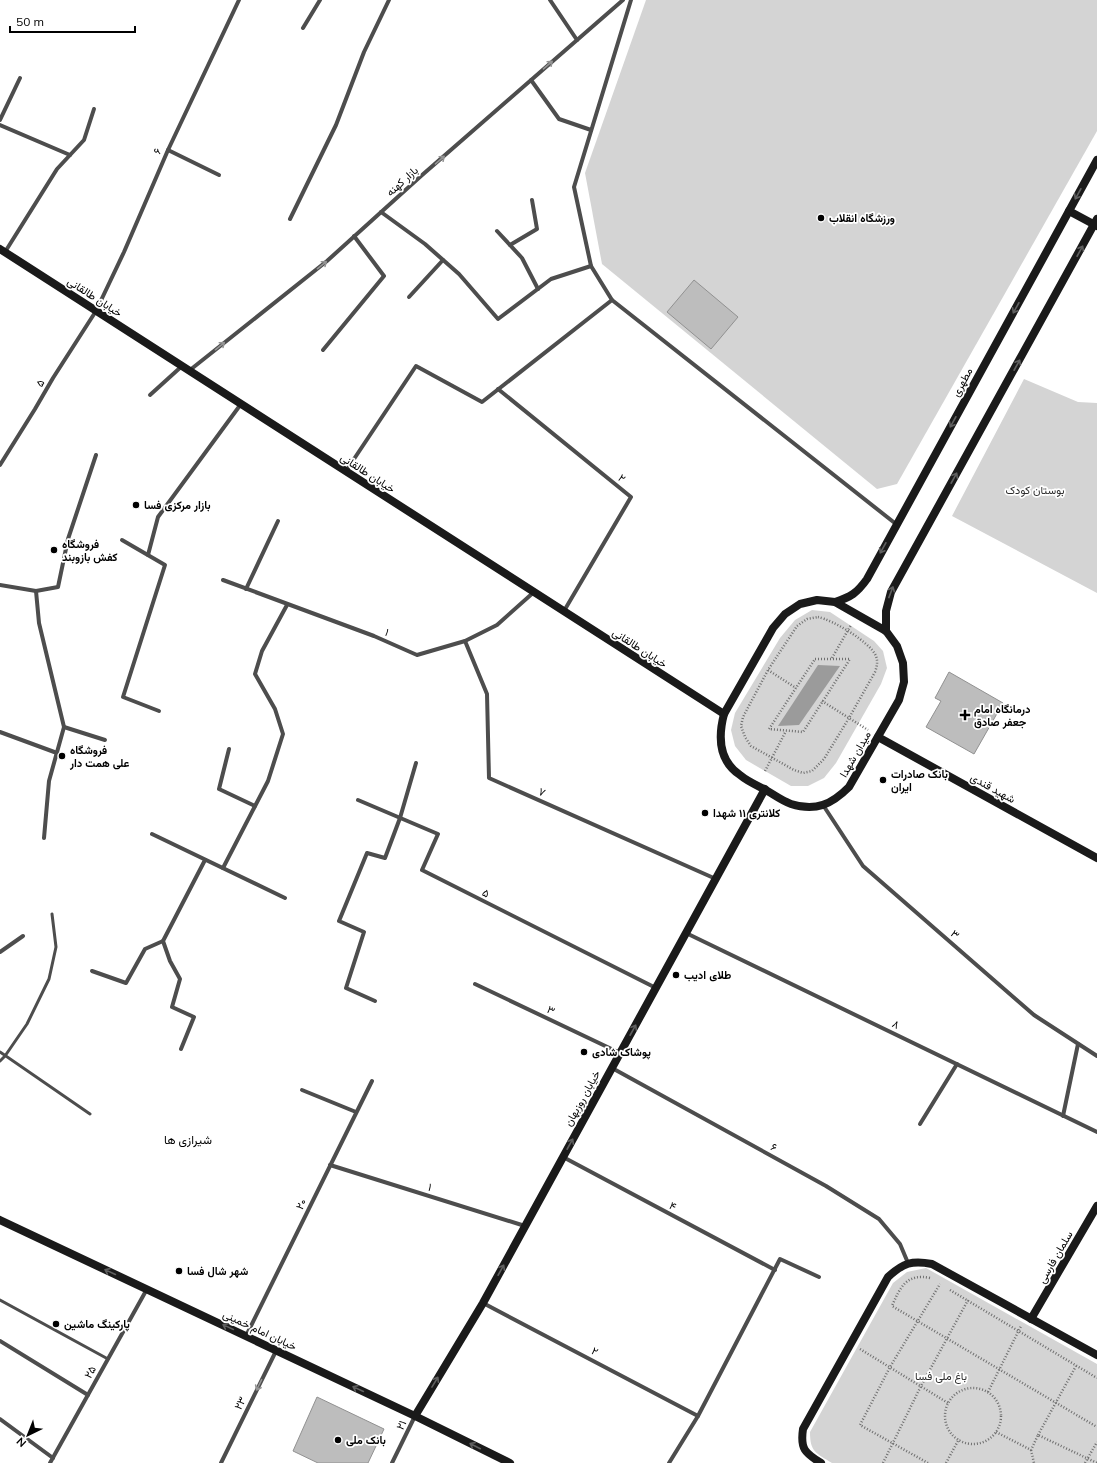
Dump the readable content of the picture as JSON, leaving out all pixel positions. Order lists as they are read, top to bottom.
{
  "streets": {
    "street": [
      "۶",
      "بازار کهنه",
      "خیابان طالقانی",
      "مطهری",
      "۵",
      "۲",
      "۱",
      "میدان شهدا",
      "شهید قندی",
      "۷",
      "۳",
      "۸",
      "خیابان روزبهان",
      "۲۰",
      "۴",
      "سلمان فارسی",
      "خیابان امام خمینی",
      "۲۵",
      "۲۳",
      "۲۱"
    ]
  },
  "crossings": [
    ["۶", "خیابان طالقانی"],
    ["۶", "۵"],
    ["۶", "خیابان روزبهان"],
    ["بازار کهنه", "خیابان طالقانی"],
    ["خیابان طالقانی", "۵"],
    ["خیابان طالقانی", "۲"],
    ["خیابان طالقانی", "۱"],
    ["خیابان طالقانی", "میدان شهدا"],
    ["مطهری", "میدان شهدا"],
    ["۵", "خیابان روزبهان"],
    ["۲", "خیابان روزبهان"],
    ["۱", "۷"],
    ["۱", "خیابان روزبهان"],
    ["۱", "۲۰"],
    ["میدان شهدا", "شهید قندی"],
    ["میدان شهدا", "۳"],
    ["میدان شهدا", "خیابان روزبهان"],
    ["۷", "خیابان روزبهان"],
    ["۳", "خیابان روزبهان"],
    ["۸", "خیابان روزبهان"],
    ["خیابان روزبهان", "۴"],
    ["خیابان روزبهان", "خیابان امام خمینی"],
    ["خیابان روزبهان", "۲۱"],
    ["۲۰", "خیابان امام خمینی"],
    ["خیابان امام خمینی", "۲۵"],
    ["خیابان امام خمینی", "۲۳"],
    ["خیابان امام خمینی", "۲۱"]
  ],
  "one_way": [
    "بازار کهنه",
    "خیابان روزبهان",
    "خیابان امام خمینی",
    "۲۳"
  ],
  "districts": ["شیرازی ها"],
  "parks": ["بوستان کودک", "باغ ملی فسا"],
  "places": {
    "other": [
      "ورزشگاه انقلاب",
      "بازار مرکزی فسا",
      "فروشگاه کفش بازوبند",
      "فروشگاه علی همت دار",
      "بانک صادرات ایران",
      "کلانتری ۱۱ شهدا",
      "طلای ادیب",
      "پوشاک شادی",
      "شهر شال فسا",
      "پارکینگ ماشین",
      "بانک ملی"
    ],
    "health": ["درمانگاه امام جعفر صادق"]
  },
  "scale_bar": "50 m",
  "north": "bottom left"
}
